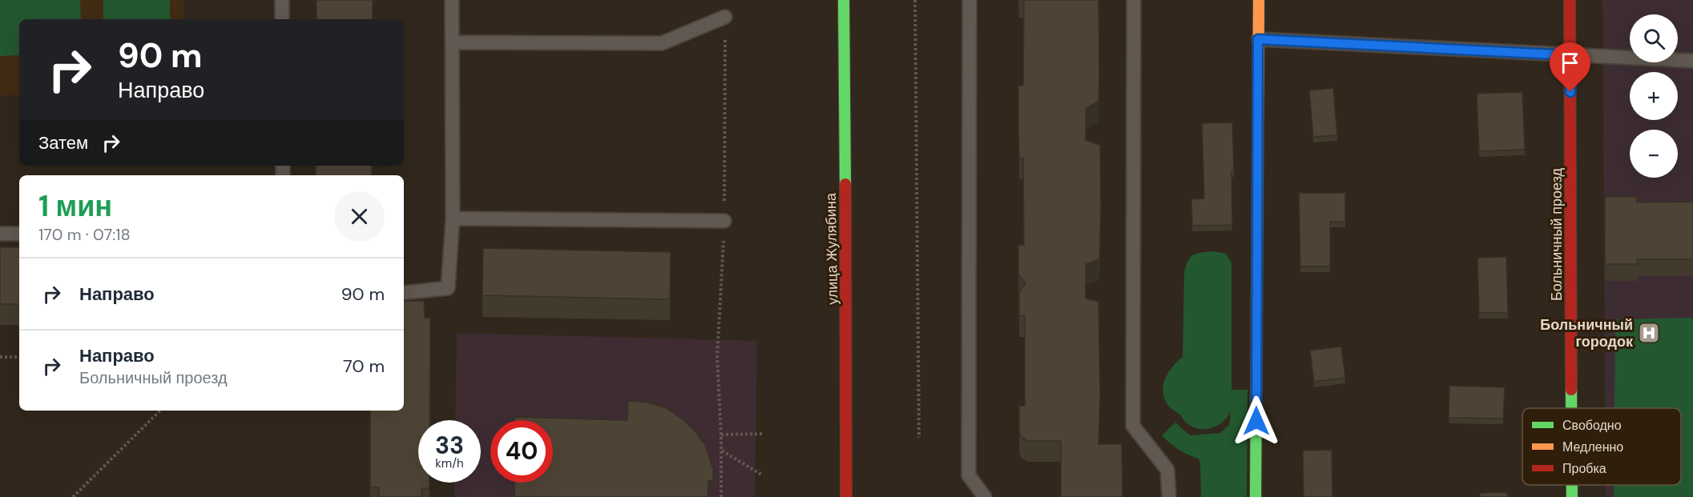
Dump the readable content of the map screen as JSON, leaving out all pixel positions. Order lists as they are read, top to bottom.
{
  "streets": {
    "street": ["Больничный проезд", "улица Жулябина"]
  },
  "places": {
    "hospital": ["Больничный городок"]
  },
  "legend": ["Свободно", "Медленно", "Пробка"],
  "page": {
    "map_buttons": ["+", "−"],
    "turn": ["90 m", "Направо"],
    "then": "Затем",
    "heading": ["1 мин", "170 m · 07:18"],
    "list": [
      {
        "name": "Направо",
        "value": "90 m"
      },
      {
        "name": "Направо",
        "note": "Больничный проезд",
        "value": "70 m"
      }
    ],
    "speed": "33 km/h",
    "limit": "40"
  }
}
